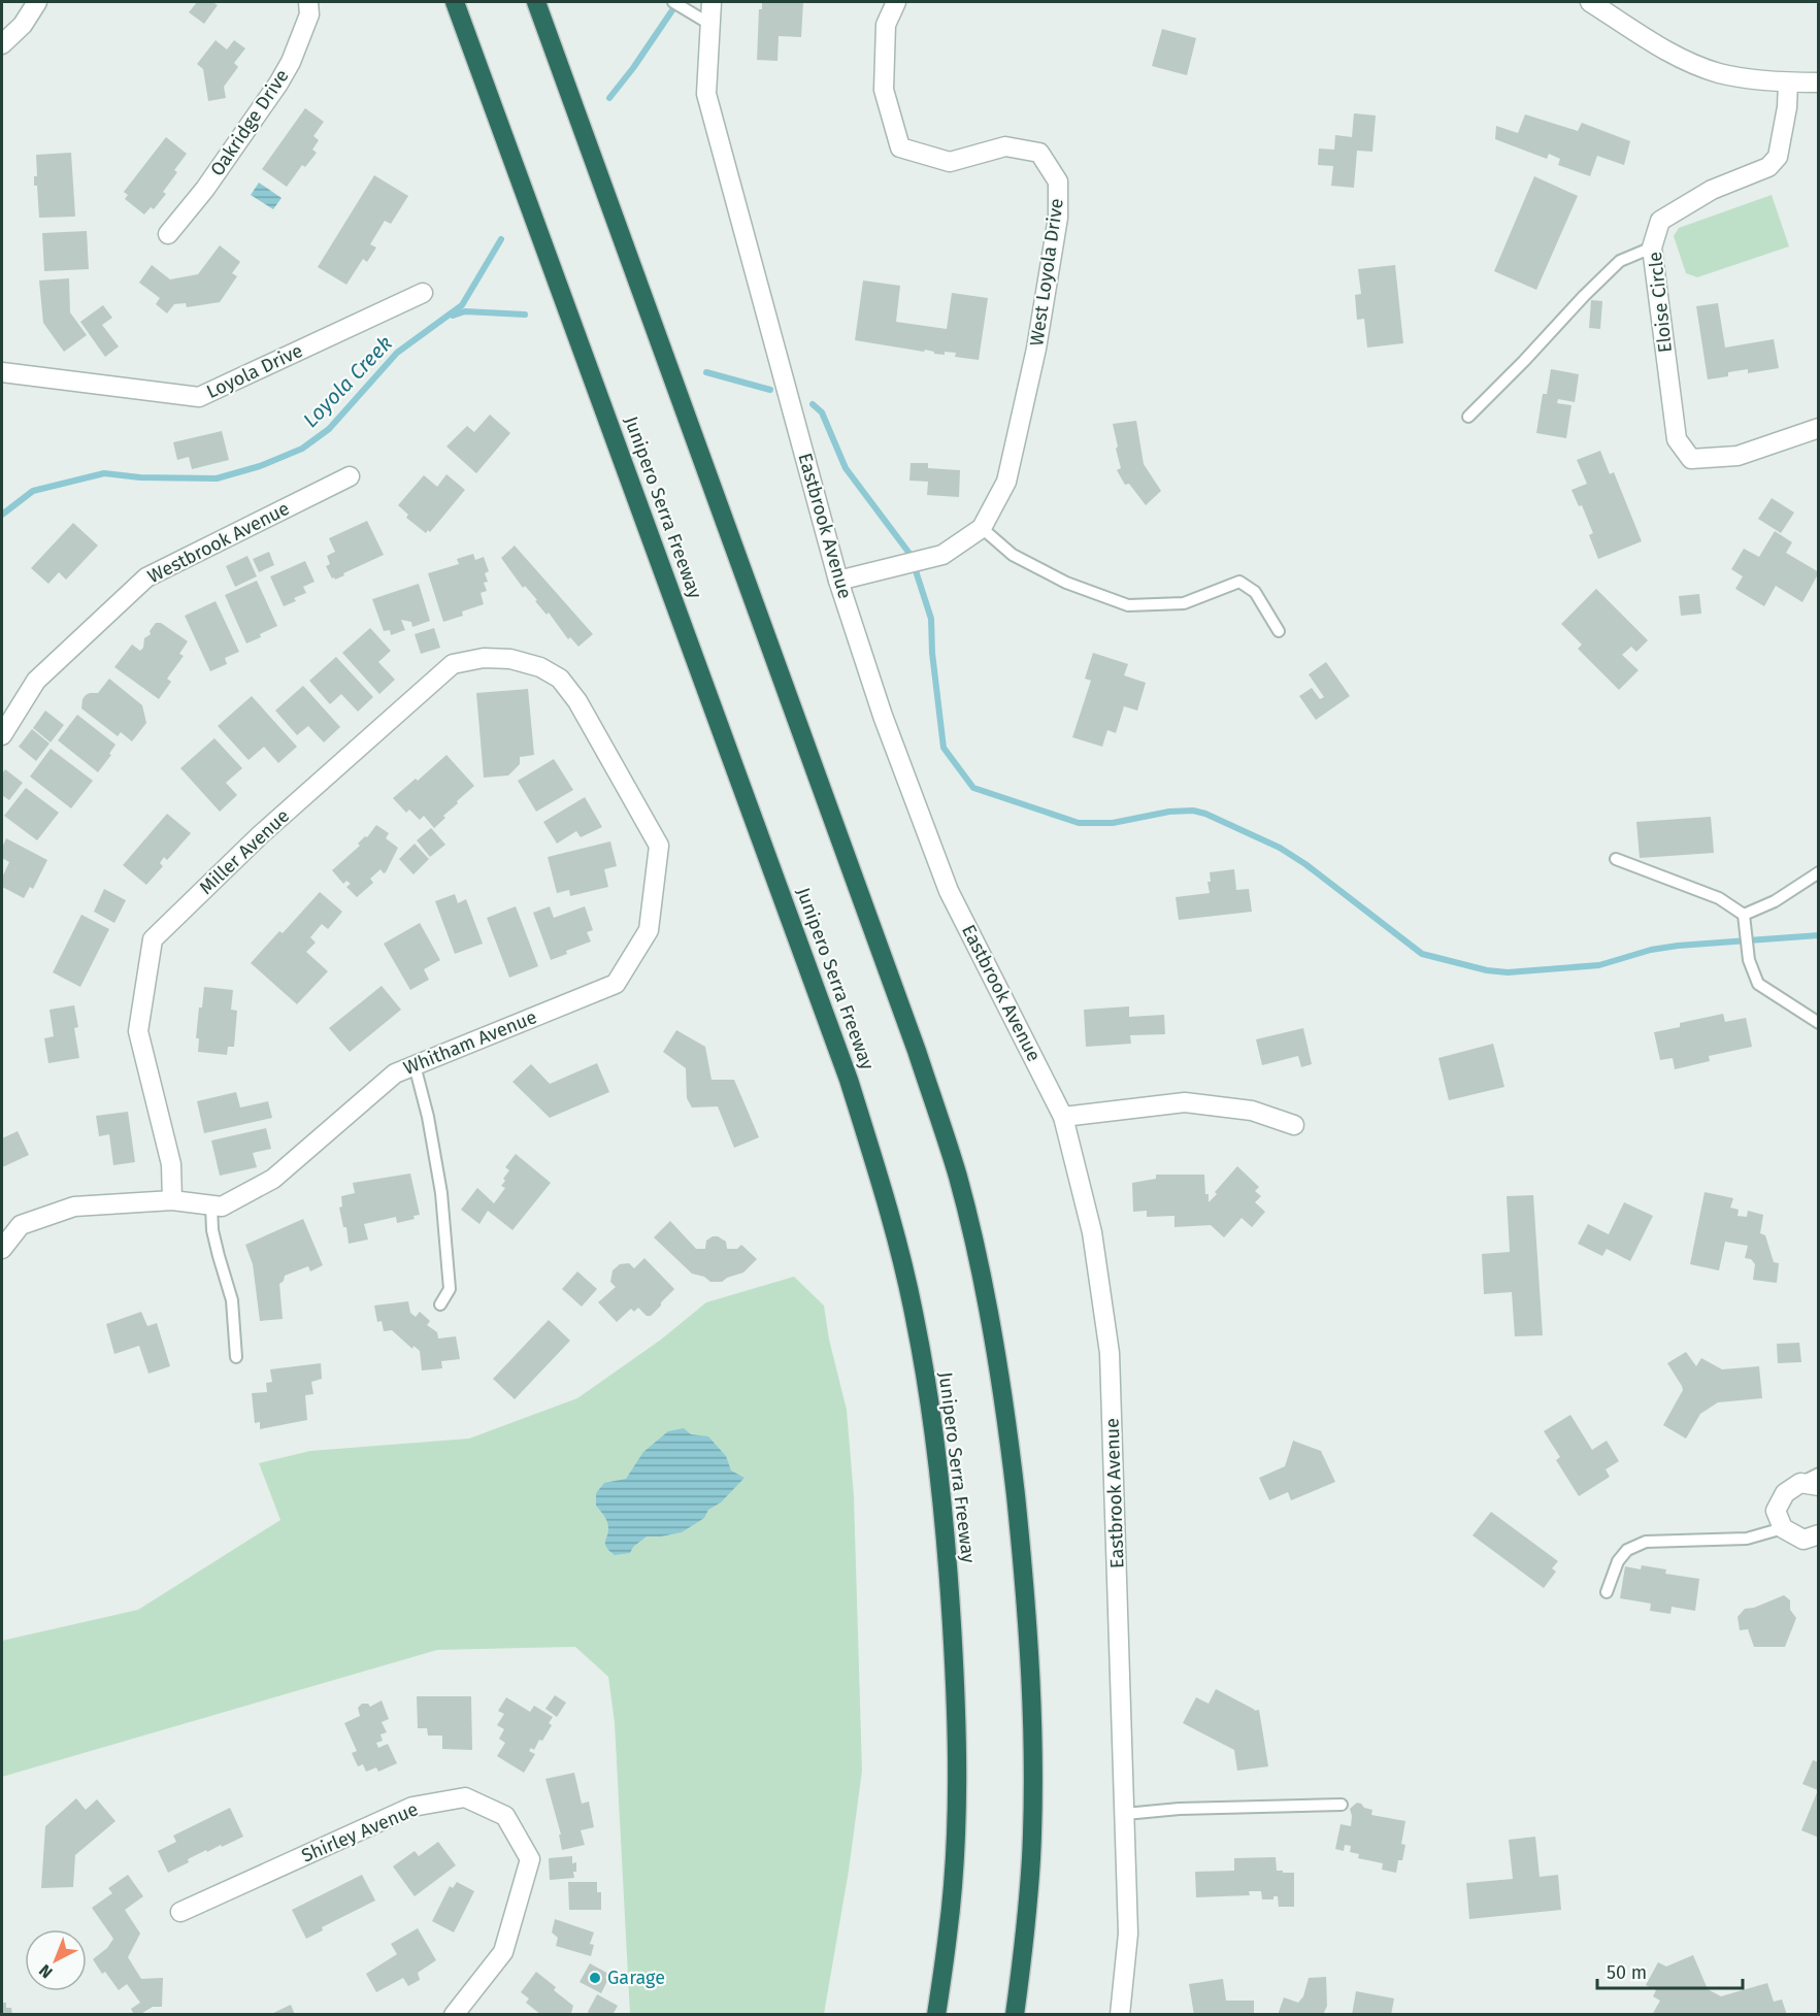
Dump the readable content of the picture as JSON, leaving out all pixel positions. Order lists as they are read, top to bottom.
{
  "streets": {
    "highway": ["Junipero Serra Freeway"],
    "street": [
      "Oakridge Drive",
      "West Loyola Drive",
      "Eloise Circle",
      "Loyola Drive",
      "Eastbrook Avenue",
      "Westbrook Avenue",
      "Miller Avenue",
      "Whitham Avenue",
      "Shirley Avenue"
    ]
  },
  "crossings": [
    ["West Loyola Drive", "Eastbrook Avenue"],
    ["Miller Avenue", "Whitham Avenue"]
  ],
  "water": ["Loyola Creek"],
  "places": ["Garage"],
  "scale_bar": "50 m",
  "north": "bottom left"
}
